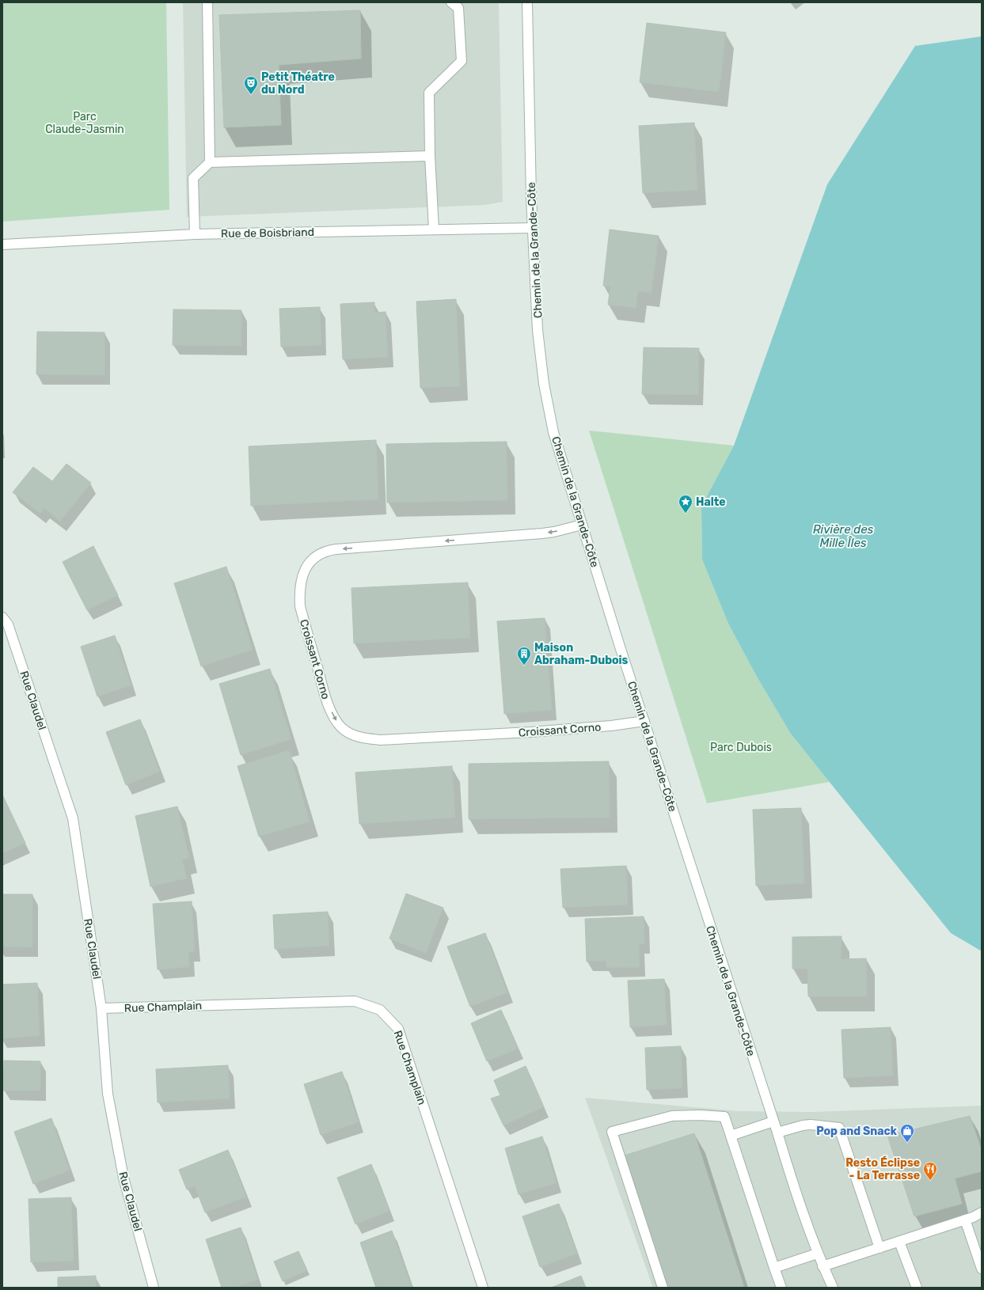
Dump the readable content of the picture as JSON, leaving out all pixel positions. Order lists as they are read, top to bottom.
{
  "streets": {
    "street": [
      "Rue de Boisbriand",
      "Chemin de la Grande-Côte",
      "Croissant Corno",
      "Rue Claudel",
      "Rue Champlain"
    ]
  },
  "crossings": [
    ["Rue de Boisbriand", "Chemin de la Grande-Côte"],
    ["Chemin de la Grande-Côte", "Croissant Corno"],
    ["Rue Claudel", "Rue Champlain"]
  ],
  "water": ["Rivière des Mille Îles"],
  "parks": ["Parc Claude-Jasmin", "Parc Dubois"],
  "places": {
    "theatre": ["Petit Théatre du Nord"],
    "place": ["Halte"],
    "building": ["Maison Abraham-Dubois"],
    "shop": ["Pop and Snack"],
    "restaurant": ["Resto Éclipse - La Terrasse"]
  }
}
